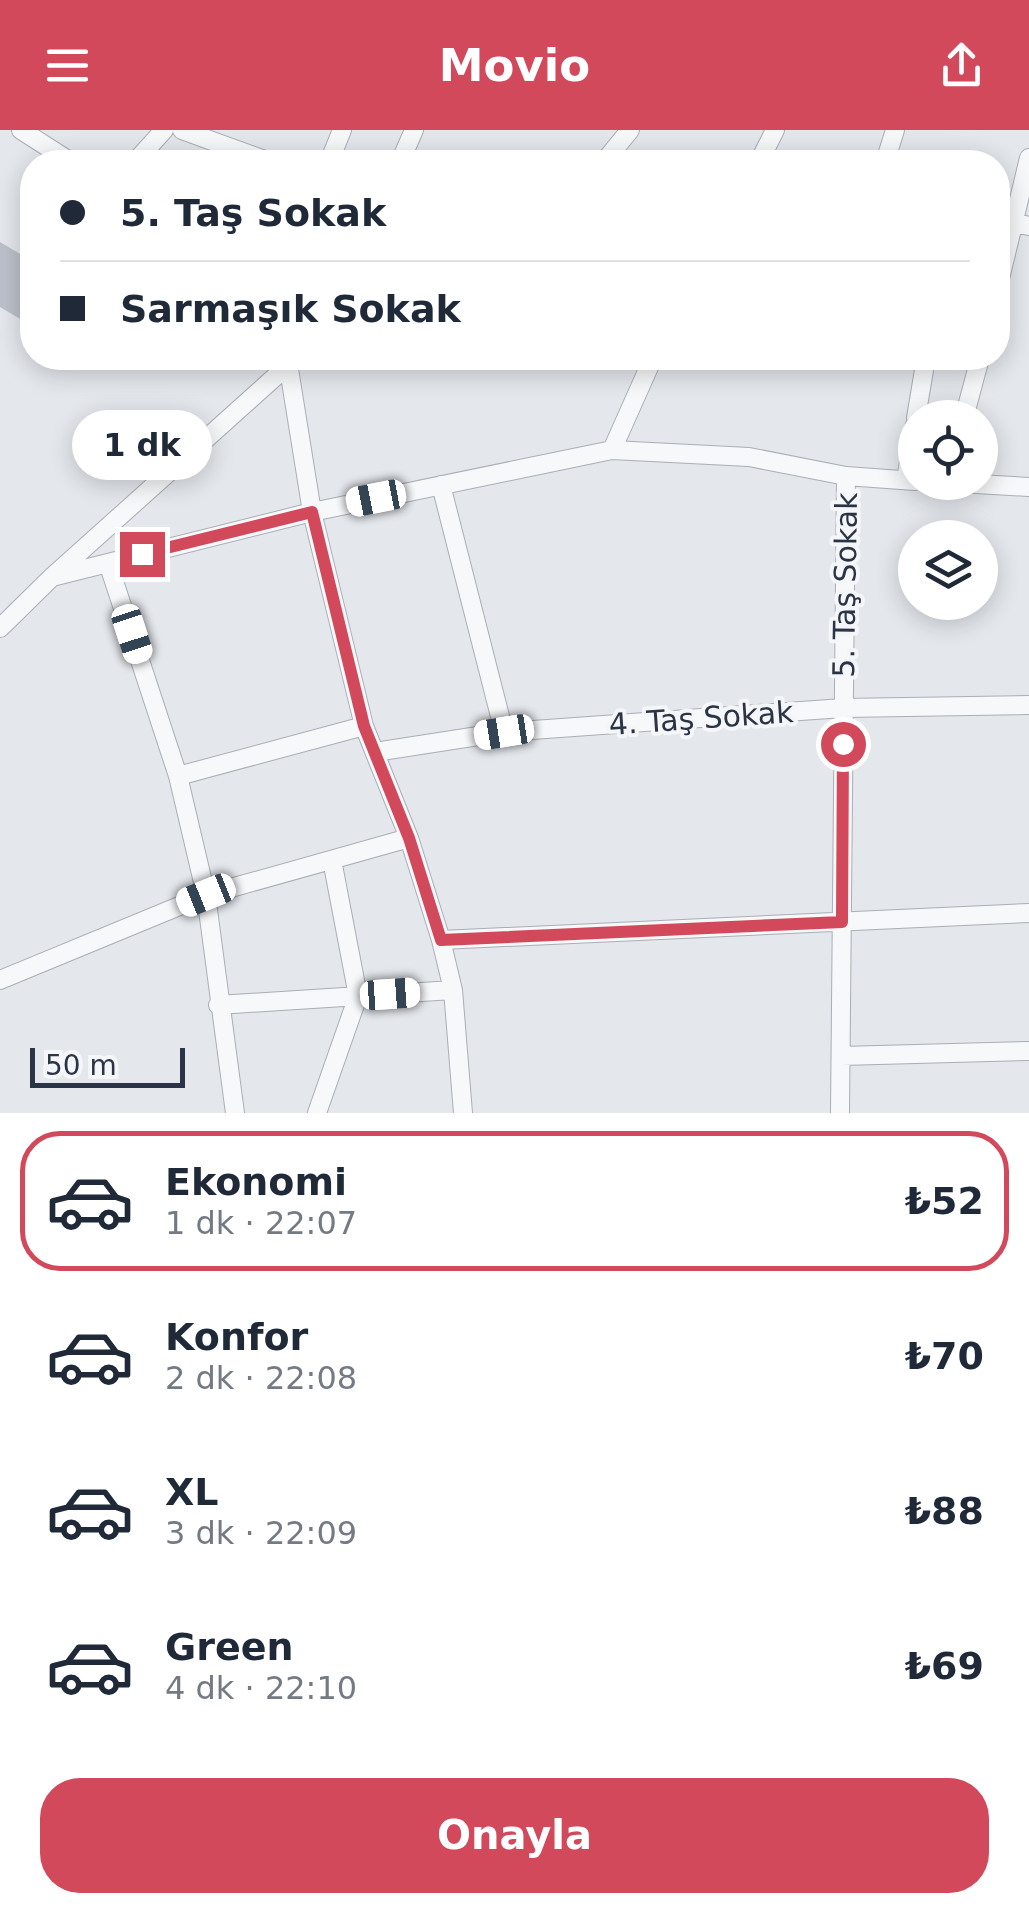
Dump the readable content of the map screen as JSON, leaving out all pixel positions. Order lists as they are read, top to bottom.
{
  "streets": {
    "street": ["5. Taş Sokak", "4. Taş Sokak"]
  },
  "crossings": [
    ["5. Taş Sokak", "4. Taş Sokak"]
  ],
  "scale_bar": "50 m",
  "page": {
    "header": "Movio",
    "banner": ["5. Taş Sokak", "Sarmaşık Sokak"],
    "bubble": "1 dk",
    "scale": "50 m",
    "list": [
      {
        "name": "Ekonomi",
        "note": "1 dk · 22:07",
        "value": "₺52"
      },
      {
        "name": "Konfor",
        "note": "2 dk · 22:08",
        "value": "₺70"
      },
      {
        "name": "XL",
        "note": "3 dk · 22:09",
        "value": "₺88"
      },
      {
        "name": "Green",
        "note": "4 dk · 22:10",
        "value": "₺69"
      }
    ],
    "buttons": "Onayla"
  }
}
